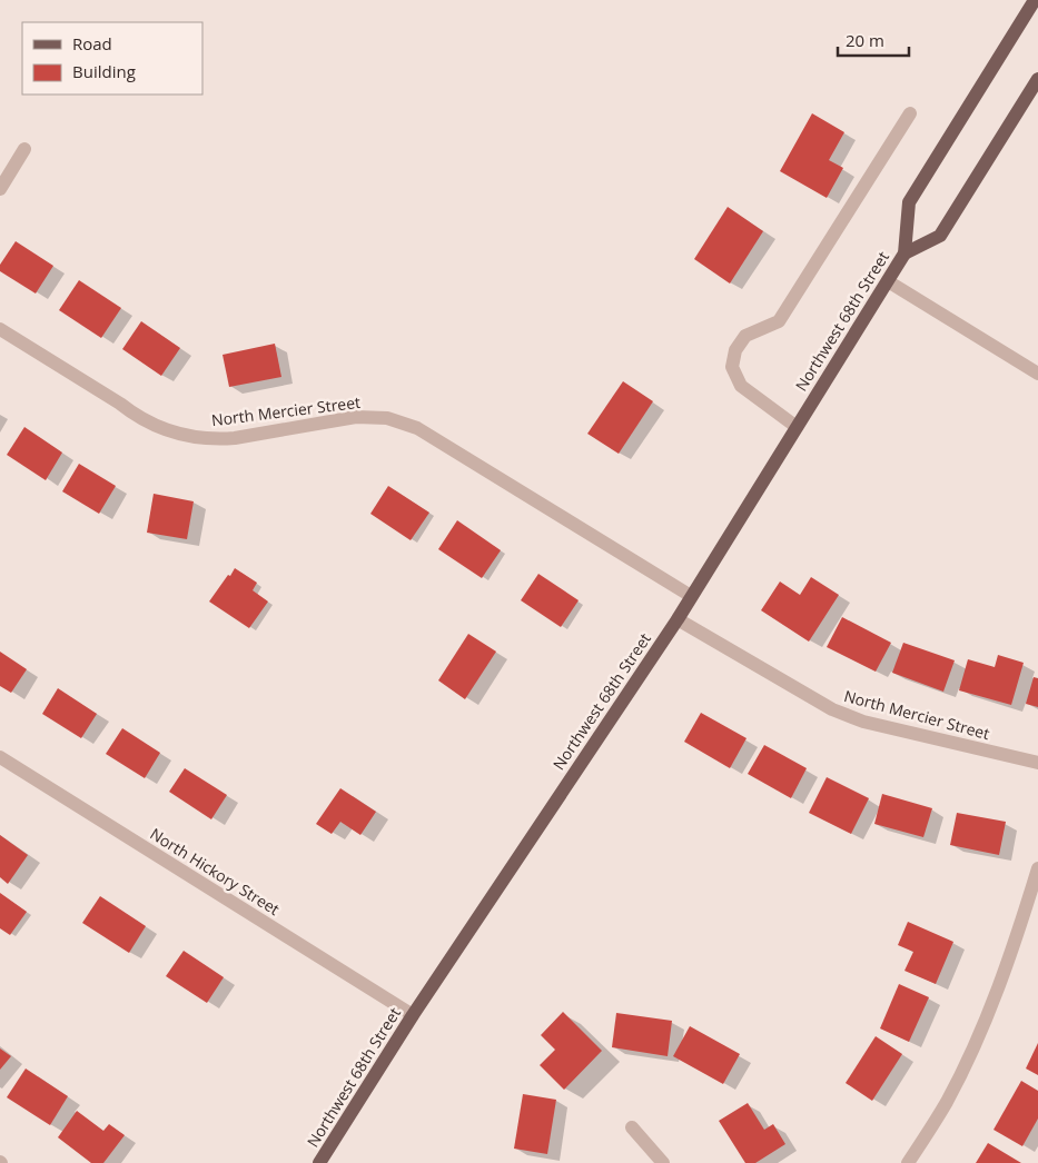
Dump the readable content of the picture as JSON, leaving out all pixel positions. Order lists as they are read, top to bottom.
{
  "streets": {
    "main road": ["Northwest 68th Street"],
    "street": ["North Mercier Street", "North Hickory Street"]
  },
  "crossings": [
    ["Northwest 68th Street", "North Mercier Street"],
    ["Northwest 68th Street", "North Hickory Street"]
  ],
  "legend": ["Road", "Building"],
  "scale_bar": "20 m"
}
